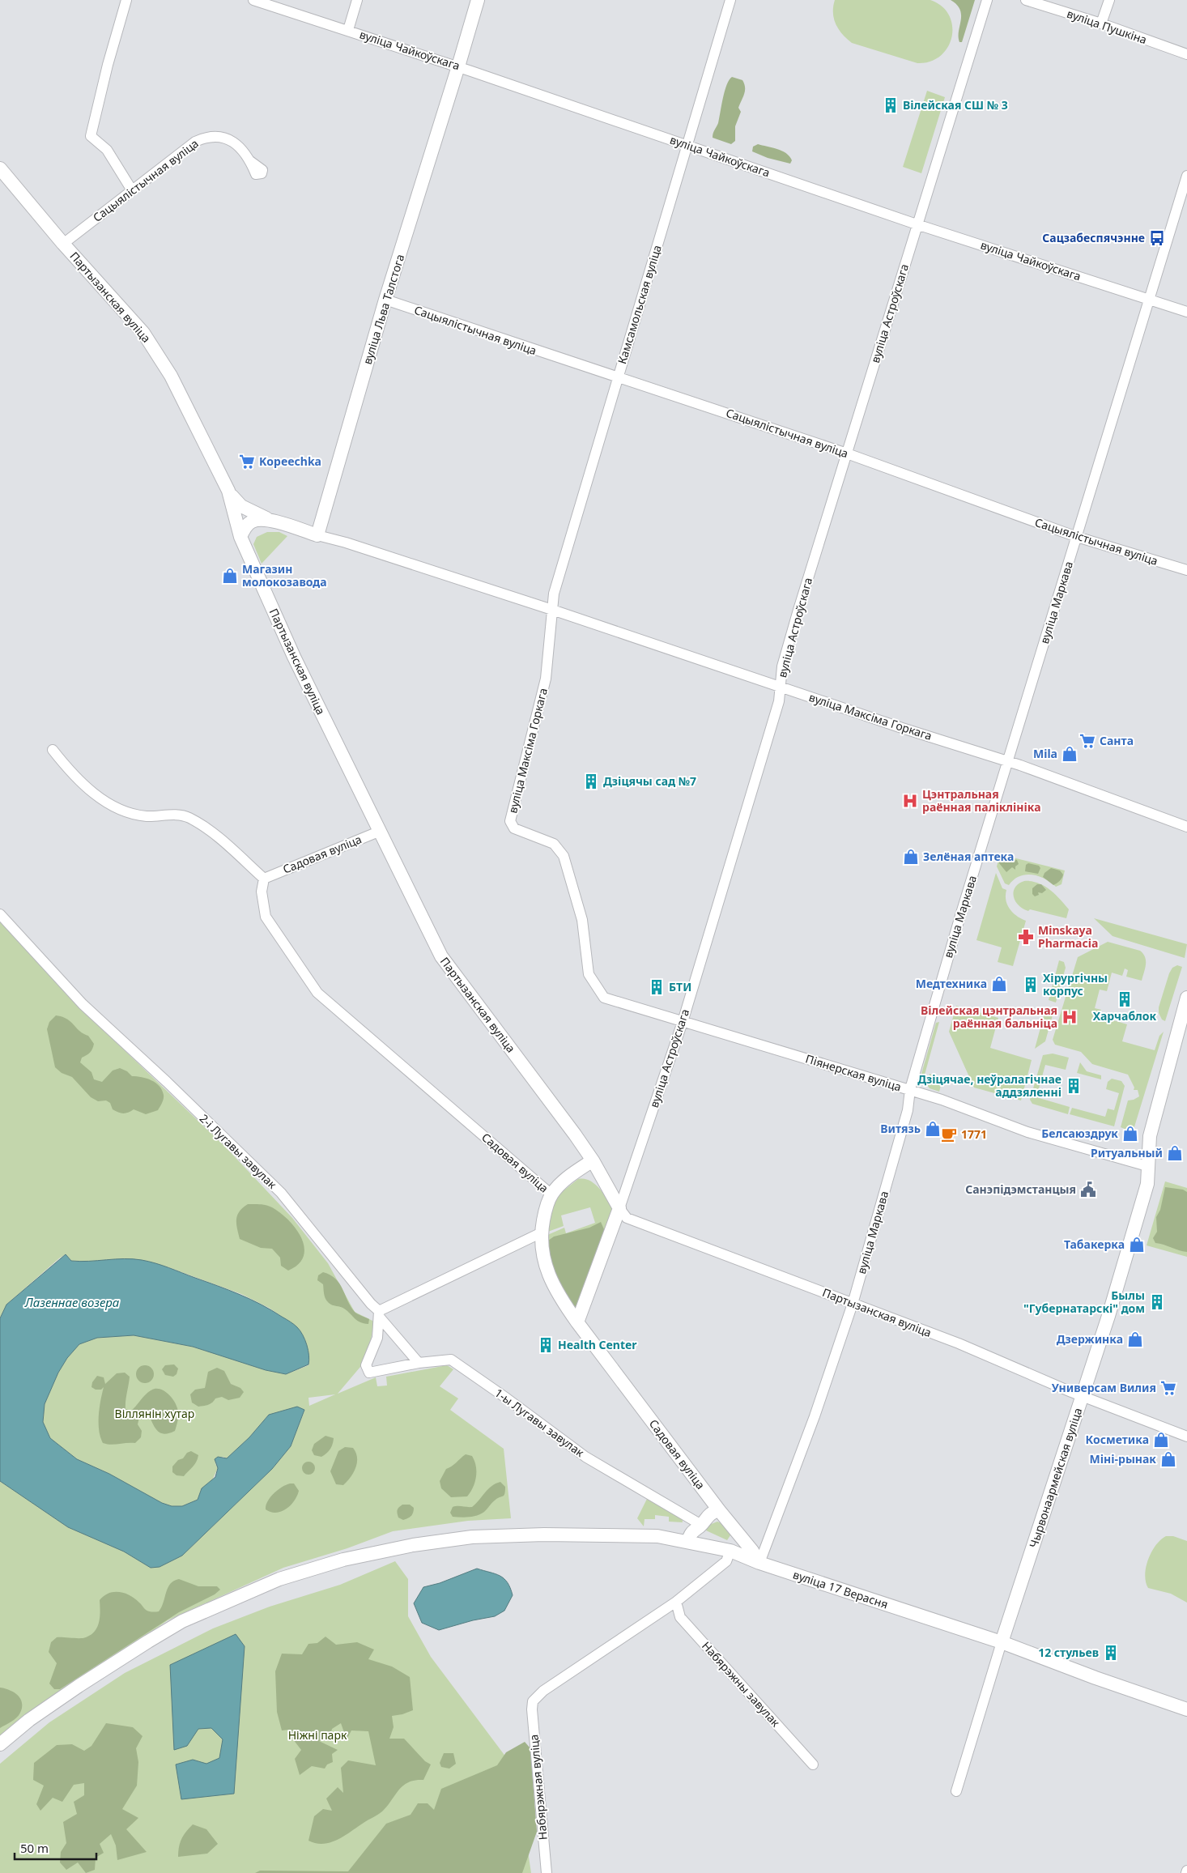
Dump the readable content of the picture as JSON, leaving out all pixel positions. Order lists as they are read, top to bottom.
{
  "streets": {
    "main road": [
      "Партызанская вуліца",
      "вуліца Льва Талстога",
      "вуліца Астроўскага",
      "Садовая вуліца",
      "Чырвонаармейская вуліца",
      "вуліца 17 Верасня"
    ],
    "street": [
      "вуліца Пушкіна",
      "вуліца Чайкоўскага",
      "Сацыялістычная вуліца",
      "Камсамольская вуліца",
      "вуліца Маркава",
      "вуліца Максіма Горкага",
      "Піянерская вуліца",
      "2-і Лугавы завулак",
      "1-ы Лугавы завулак",
      "Набярэжны завулак",
      "Набярэжная вуліца"
    ]
  },
  "crossings": [
    ["вуліца Чайкоўскага", "Камсамольская вуліца"],
    ["вуліца Чайкоўскага", "вуліца Льва Талстога"],
    ["вуліца Чайкоўскага", "вуліца Астроўскага"],
    ["вуліца Чайкоўскага", "вуліца Маркава"],
    ["Сацыялістычная вуліца", "Партызанская вуліца"],
    ["Сацыялістычная вуліца", "Камсамольская вуліца"],
    ["Сацыялістычная вуліца", "вуліца Льва Талстога"],
    ["Сацыялістычная вуліца", "вуліца Астроўскага"],
    ["Сацыялістычная вуліца", "вуліца Маркава"],
    ["Партызанская вуліца", "вуліца Астроўскага"],
    ["Партызанская вуліца", "вуліца Маркава"],
    ["Партызанская вуліца", "Садовая вуліца"],
    ["Партызанская вуліца", "Чырвонаармейская вуліца"],
    ["Камсамольская вуліца", "вуліца Максіма Горкага"],
    ["вуліца Льва Талстога", "вуліца Максіма Горкага"],
    ["вуліца Астроўскага", "вуліца Максіма Горкага"],
    ["вуліца Астроўскага", "Садовая вуліца"],
    ["вуліца Астроўскага", "Піянерская вуліца"],
    ["вуліца Маркава", "вуліца Максіма Горкага"],
    ["вуліца Маркава", "Садовая вуліца"],
    ["вуліца Маркава", "Піянерская вуліца"],
    ["вуліца Маркава", "вуліца 17 Верасня"],
    ["вуліца Максіма Горкага", "Піянерская вуліца"],
    ["Садовая вуліца", "вуліца 17 Верасня"],
    ["Піянерская вуліца", "Чырвонаармейская вуліца"],
    ["2-і Лугавы завулак", "1-ы Лугавы завулак"],
    ["Чырвонаармейская вуліца", "вуліца 17 Верасня"],
    ["Набярэжны завулак", "Набярэжная вуліца"]
  ],
  "water": ["Лазеннае возера"],
  "parks": ["Віллянін хутар", "Ніжні парк"],
  "places": {
    "building": [
      "Вілейская СШ № 3",
      "Дзіцячы сад №7",
      "Хірургічны корпус",
      "БТИ",
      "Харчаблок",
      "Дзіцячае, неўралагічнае аддзяленні",
      "Былы \"Губернатарскі\" дом",
      "Health Center",
      "12 стульев"
    ],
    "bus stop": ["Сацзабеспячэнне"],
    "supermarket": ["Kopeechka", "Санта", "Универсам Вилия"],
    "shop": [
      "Магазин молокозавода",
      "Mila",
      "Зелёная аптека",
      "Медтехника",
      "Витязь",
      "Белсаюздрук",
      "Ритуальный",
      "Табакерка",
      "Дзержинка",
      "Косметика",
      "Міні-рынак"
    ],
    "hospital": ["Цэнтральная раённая паліклініка", "Вілейская цэнтральная раённая бальніца"],
    "pharmacy": ["Minskaya Pharmacia"],
    "cafe": ["1771"],
    "public building": ["Санэпідэмстанцыя"]
  },
  "scale_bar": "50 m"
}
